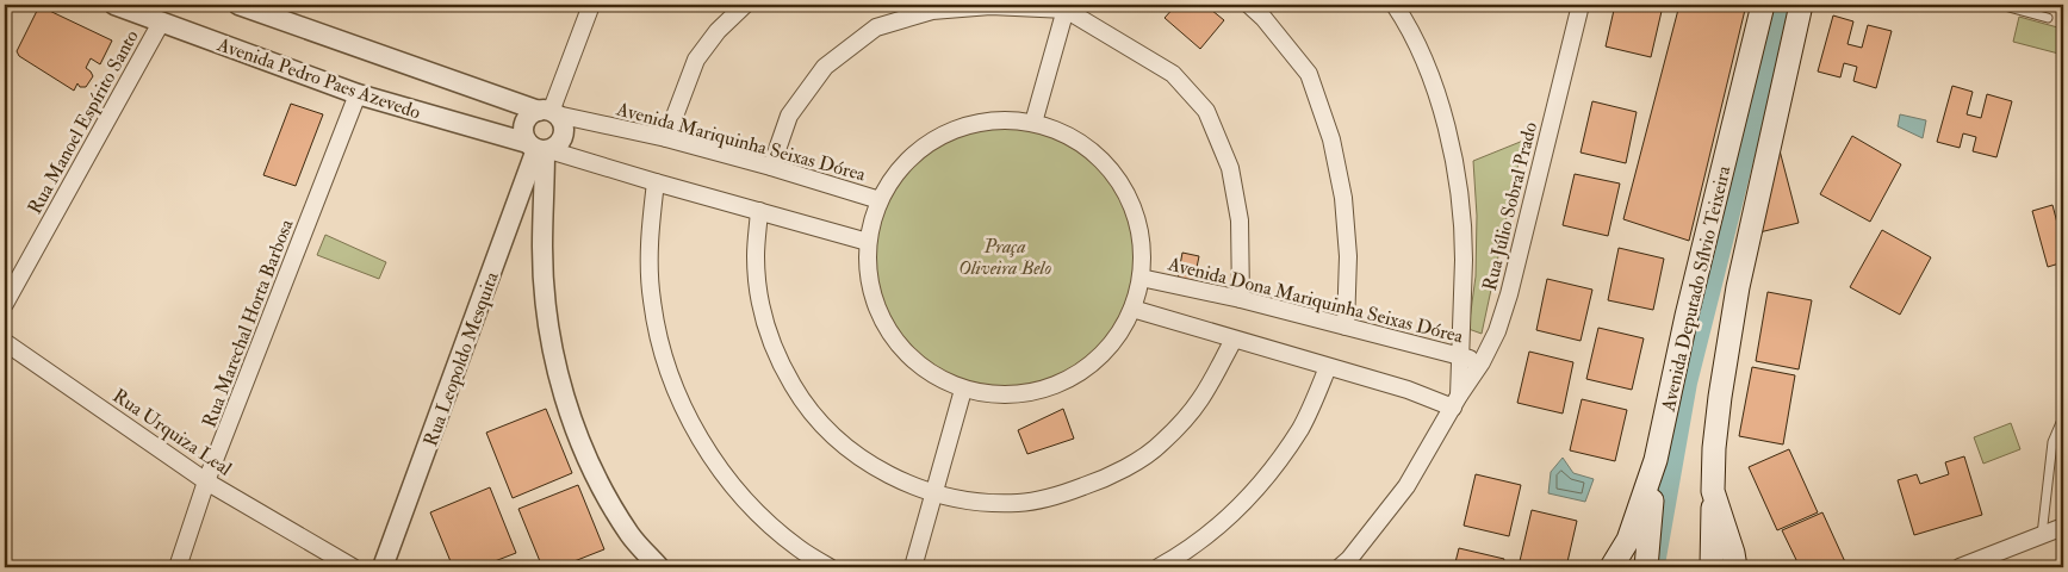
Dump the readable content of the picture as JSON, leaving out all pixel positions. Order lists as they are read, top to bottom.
{
  "streets": {
    "main road": ["Avenida Deputado Sílvio Teixeira"],
    "street": [
      "Avenida Pedro Paes Azevedo",
      "Rua Manoel Espírito Santo",
      "Avenida Mariquinha Seixas Dórea",
      "Rua Júlio Sobral Prado",
      "Avenida Dona Mariquinha Seixas Dórea",
      "Rua Marechal Horta Barbosa",
      "Rua Leopoldo Mesquita",
      "Rua Urquiza Leal"
    ]
  },
  "crossings": [
    ["Avenida Pedro Paes Azevedo", "Rua Manoel Espírito Santo"],
    ["Avenida Pedro Paes Azevedo", "Avenida Mariquinha Seixas Dórea"],
    ["Avenida Pedro Paes Azevedo", "Rua Marechal Horta Barbosa"],
    ["Avenida Pedro Paes Azevedo", "Rua Leopoldo Mesquita"],
    ["Avenida Mariquinha Seixas Dórea", "Rua Leopoldo Mesquita"],
    ["Rua Júlio Sobral Prado", "Avenida Dona Mariquinha Seixas Dórea"],
    ["Rua Marechal Horta Barbosa", "Rua Urquiza Leal"]
  ],
  "parks": ["Praça Oliveira Belo"]
}
